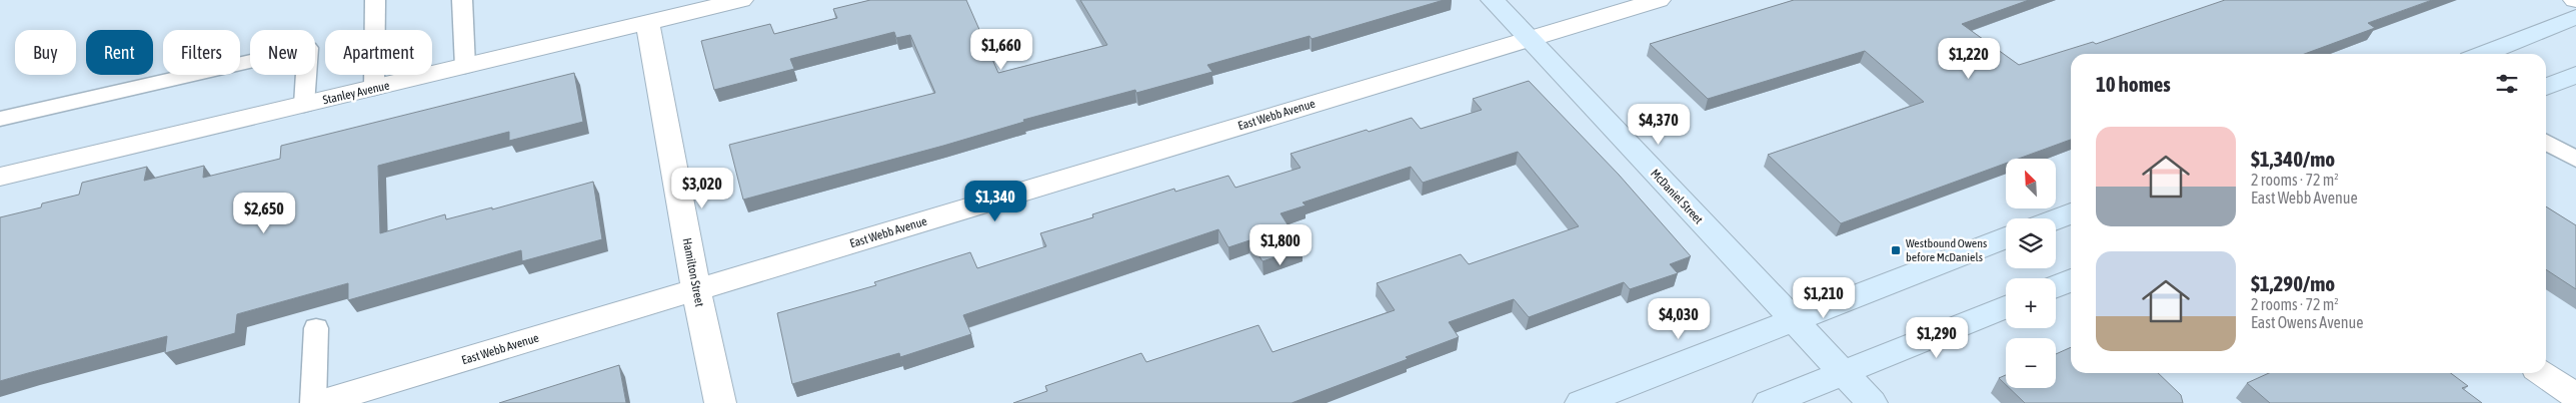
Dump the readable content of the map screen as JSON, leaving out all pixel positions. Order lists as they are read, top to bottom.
{
  "streets": {
    "main road": ["McDaniel Street"],
    "street": ["Stanley Avenue", "East Webb Avenue", "Hamilton Street"]
  },
  "crossings": [
    ["Stanley Avenue", "Hamilton Street"],
    ["East Webb Avenue", "McDaniel Street"],
    ["East Webb Avenue", "Hamilton Street"]
  ],
  "places": {
    "transit": ["Westbound Owens before McDaniels"]
  },
  "north": "top left",
  "page": {
    "price": [
      "$1,660",
      "$1,220",
      "$4,370",
      "$3,020",
      "$1,340",
      "$2,650",
      "$1,800",
      "$1,210",
      "$4,030",
      "$1,290"
    ],
    "chip": [
      "Buy",
      "Rent",
      "Filters",
      "New",
      "Apartment"
    ],
    "heading": "10 homes",
    "list": [
      {
        "name": "$1,340/mo",
        "note": "2 rooms · 72 m² · East Webb Avenue"
      },
      {
        "name": "$1,290/mo",
        "note": "2 rooms · 72 m² · East Owens Avenue"
      }
    ],
    "map_buttons": ["+", "−"]
  }
}
